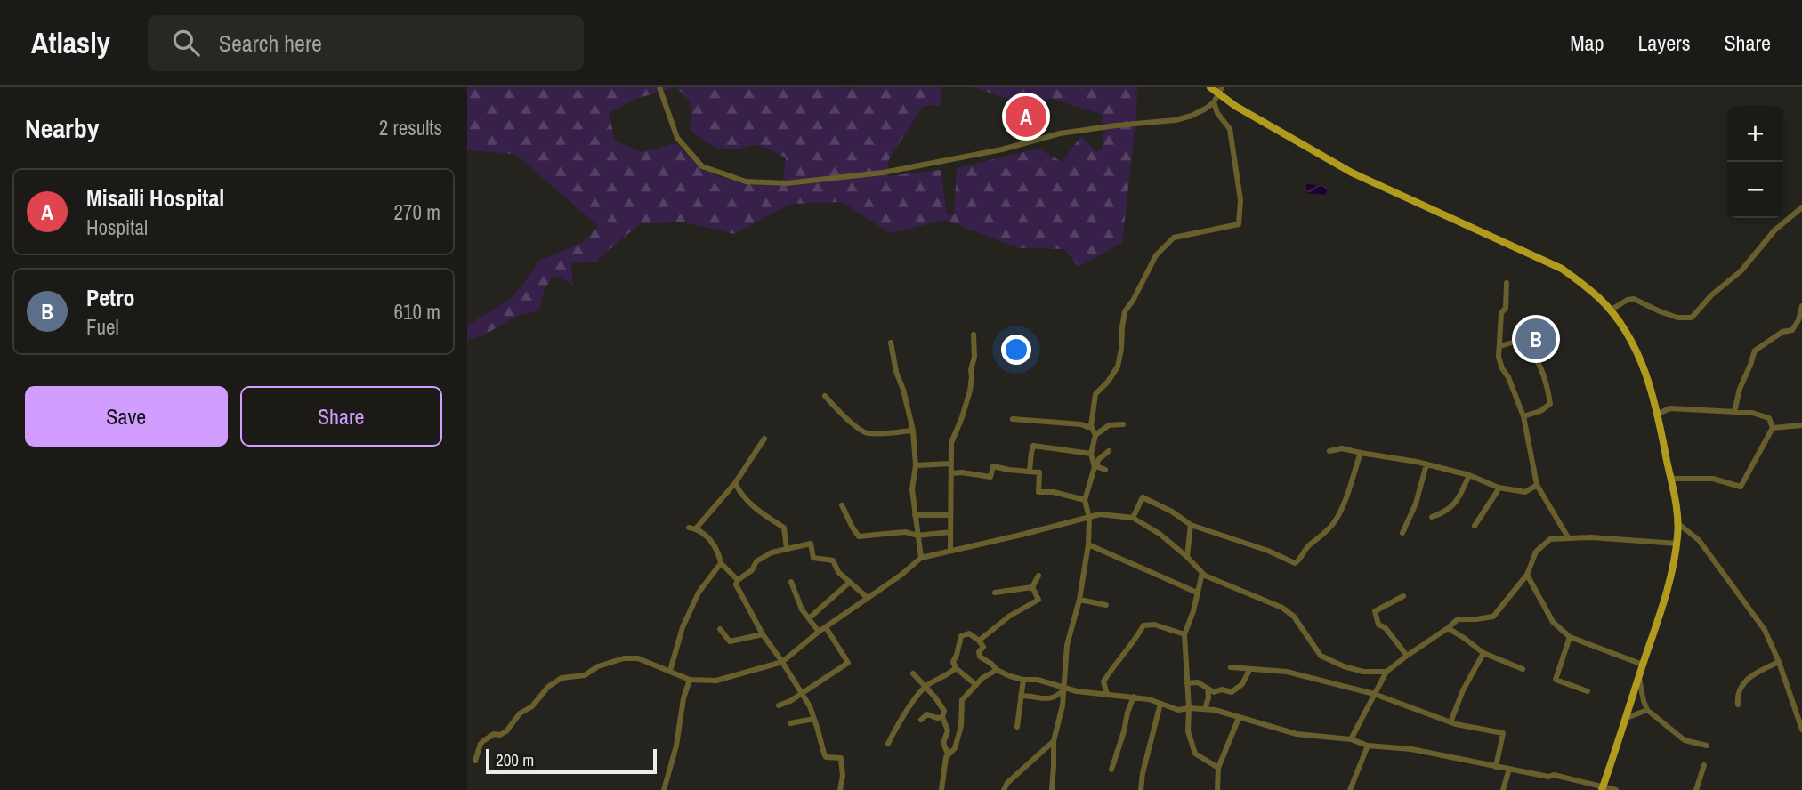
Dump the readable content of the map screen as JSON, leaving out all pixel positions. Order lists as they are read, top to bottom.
{
  "scale_bar": "200 m",
  "page": {
    "header": "Atlasly",
    "search": "Search here",
    "nav": ["Map", "Layers", "Share"],
    "heading": ["Nearby", "2 results"],
    "pins": ["A", "B"],
    "map_buttons": ["+", "−"],
    "list": [
      {
        "mark": "A",
        "name": "Misaili Hospital",
        "note": "Hospital",
        "value": "270 m"
      },
      {
        "mark": "B",
        "name": "Petro",
        "note": "Fuel",
        "value": "610 m"
      }
    ],
    "buttons": ["Save", "Share"],
    "scale": "200 m"
  }
}
